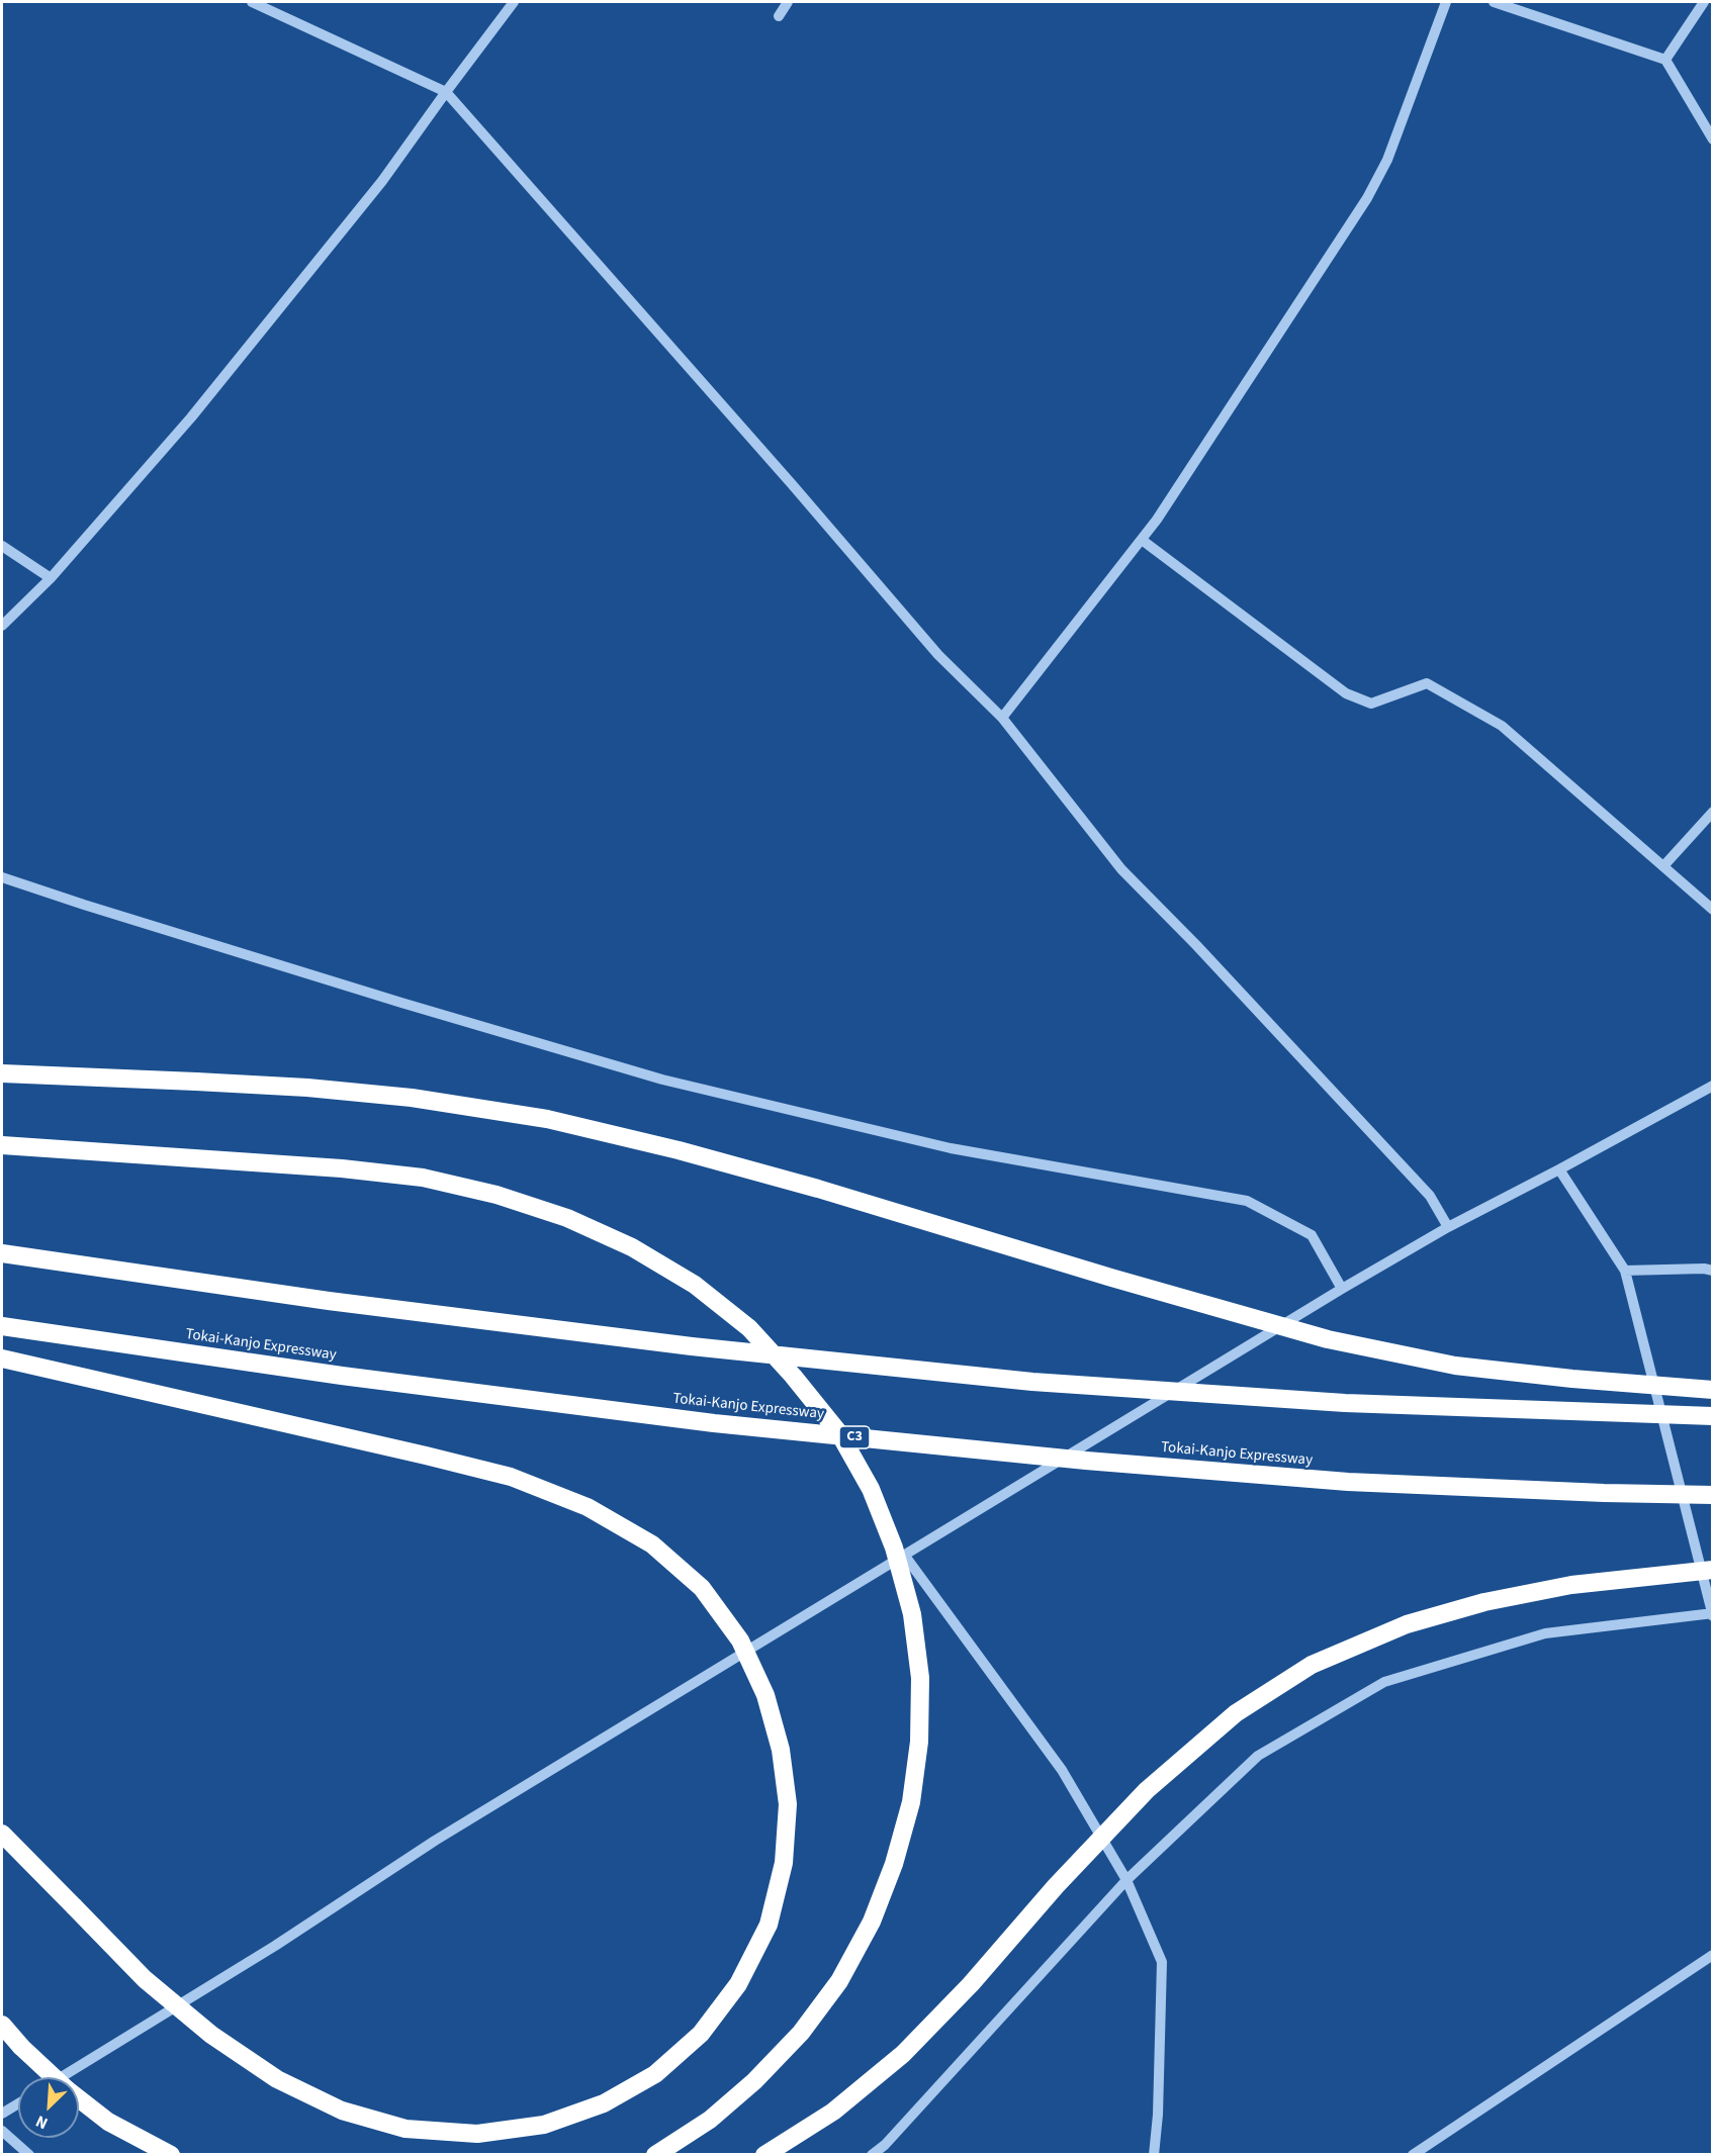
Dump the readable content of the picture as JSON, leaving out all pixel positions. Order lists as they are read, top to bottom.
{
  "streets": {
    "highway": ["Tokai-Kanjo Expressway", "C3"]
  },
  "north": "bottom left"
}
